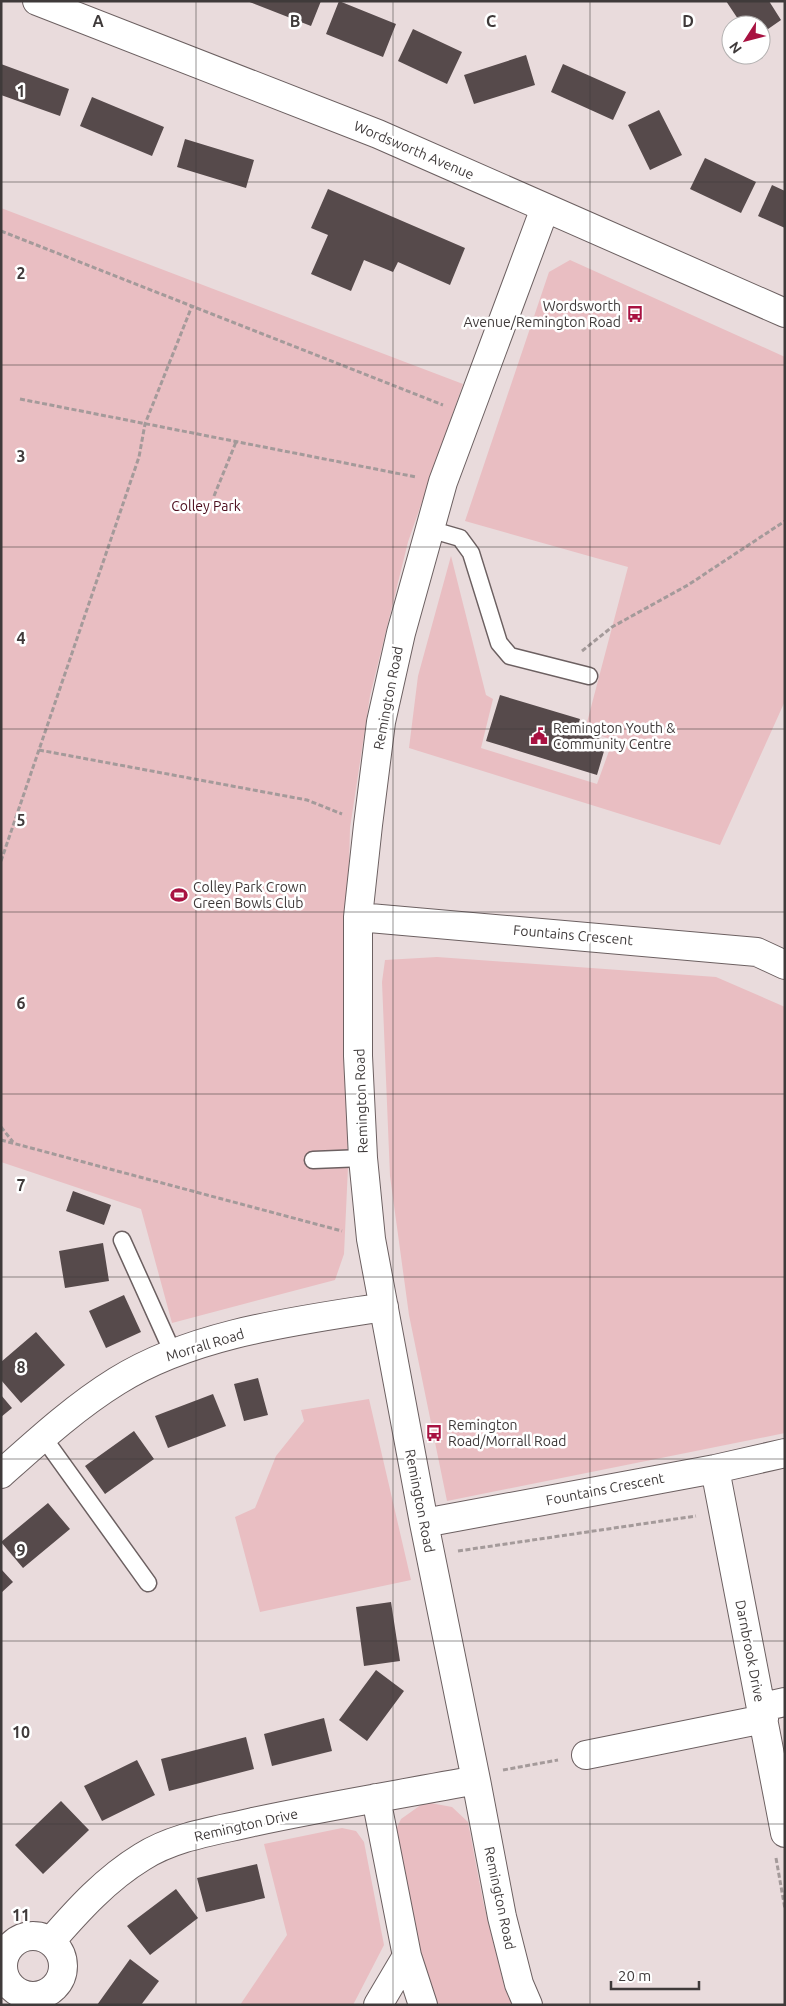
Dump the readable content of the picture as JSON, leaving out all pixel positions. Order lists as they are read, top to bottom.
{
  "streets": {
    "street": [
      "Wordsworth Avenue",
      "Remington Road",
      "Fountains Crescent",
      "Morrall Road",
      "Darnbrook Drive",
      "Remington Drive"
    ]
  },
  "crossings": [
    ["Wordsworth Avenue", "Remington Road"],
    ["Remington Road", "Fountains Crescent"],
    ["Remington Road", "Morrall Road"],
    ["Remington Road", "Remington Drive"],
    ["Fountains Crescent", "Darnbrook Drive"]
  ],
  "parks": ["Colley Park"],
  "places": {
    "bus stop": ["Wordsworth Avenue/Remington Road", "Remington Road/Morrall Road"],
    "public building": ["Remington Youth & Community Centre"],
    "sports": ["Colley Park Crown Green Bowls Club"]
  },
  "scale_bar": "20 m",
  "north": "bottom left",
  "grid": {
    "columns": [
      "A",
      "B",
      "C",
      "D"
    ],
    "rows": [
      "1",
      "2",
      "3",
      "4",
      "5",
      "6",
      "7",
      "8",
      "9",
      "10",
      "11"
    ]
  }
}
